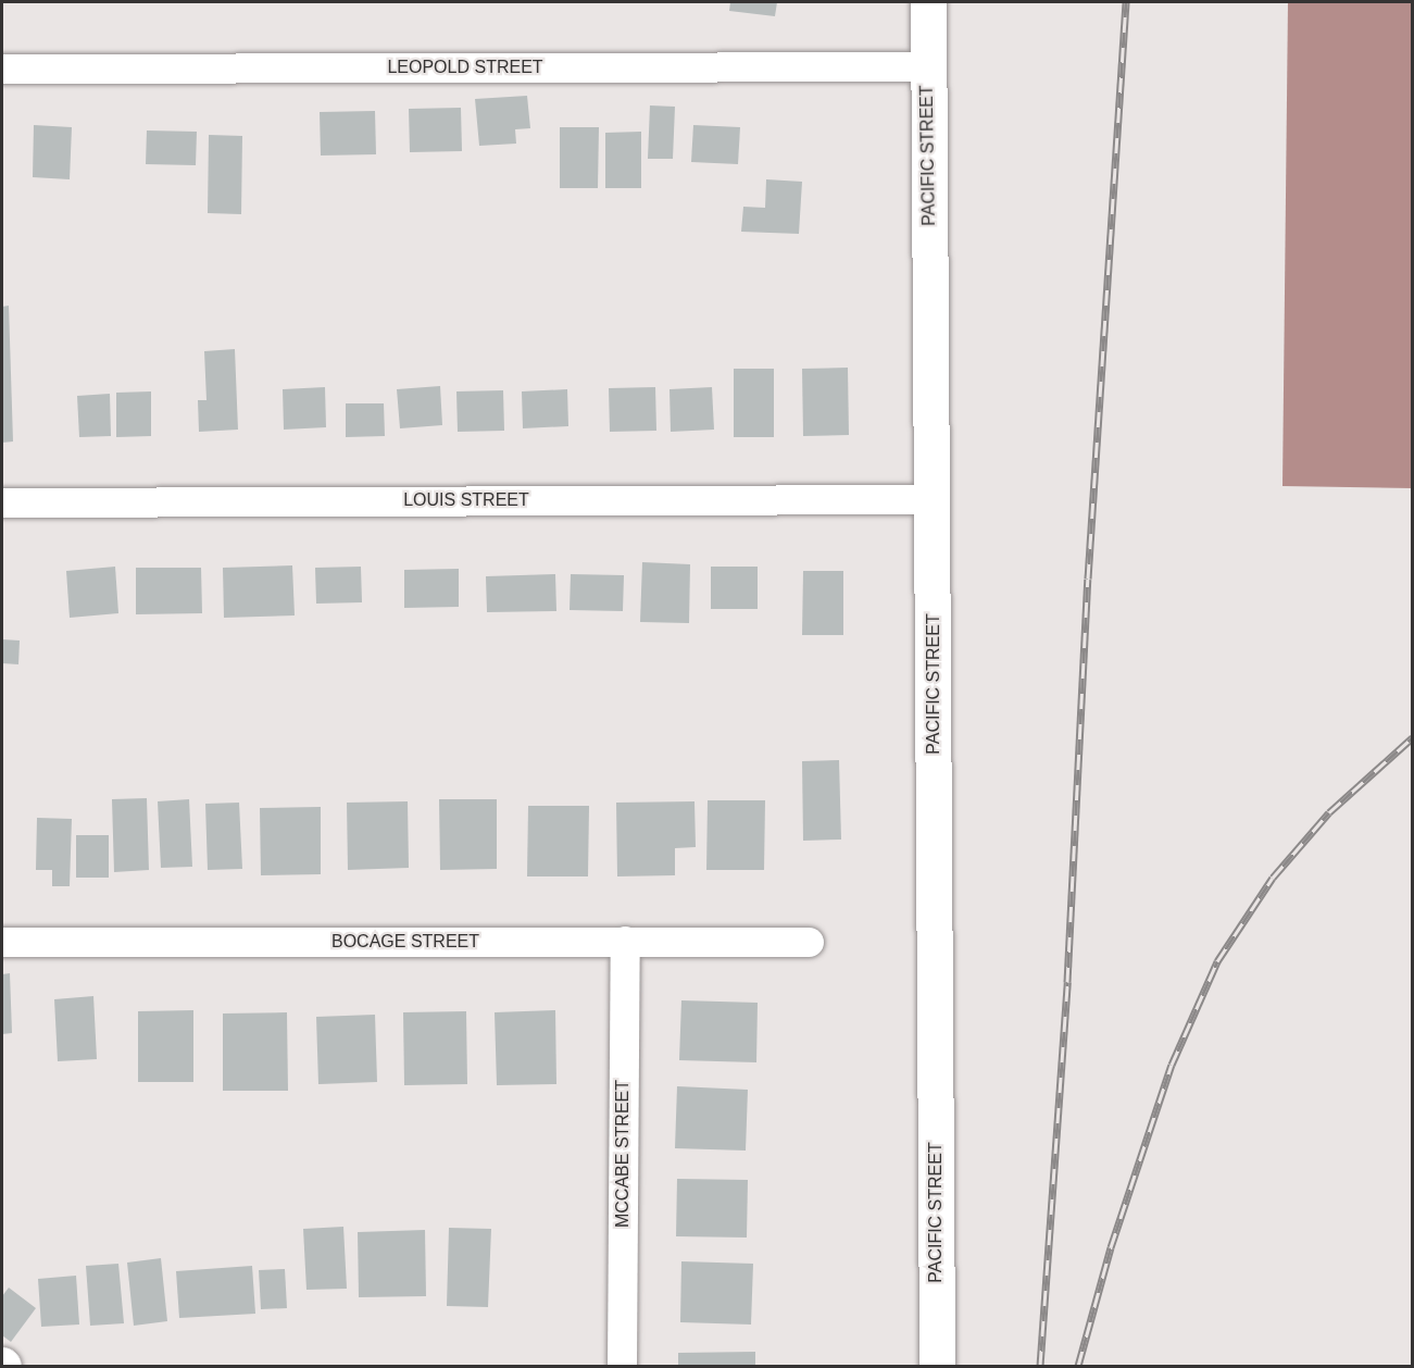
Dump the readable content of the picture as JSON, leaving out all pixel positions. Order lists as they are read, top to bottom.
{
  "streets": {
    "street": [
      "LEOPOLD STREET",
      "PACIFIC STREET",
      "LOUIS STREET",
      "BOCAGE STREET",
      "MCCABE STREET"
    ]
  },
  "crossings": [
    ["LEOPOLD STREET", "PACIFIC STREET"],
    ["PACIFIC STREET", "LOUIS STREET"],
    ["BOCAGE STREET", "MCCABE STREET"]
  ]
}
